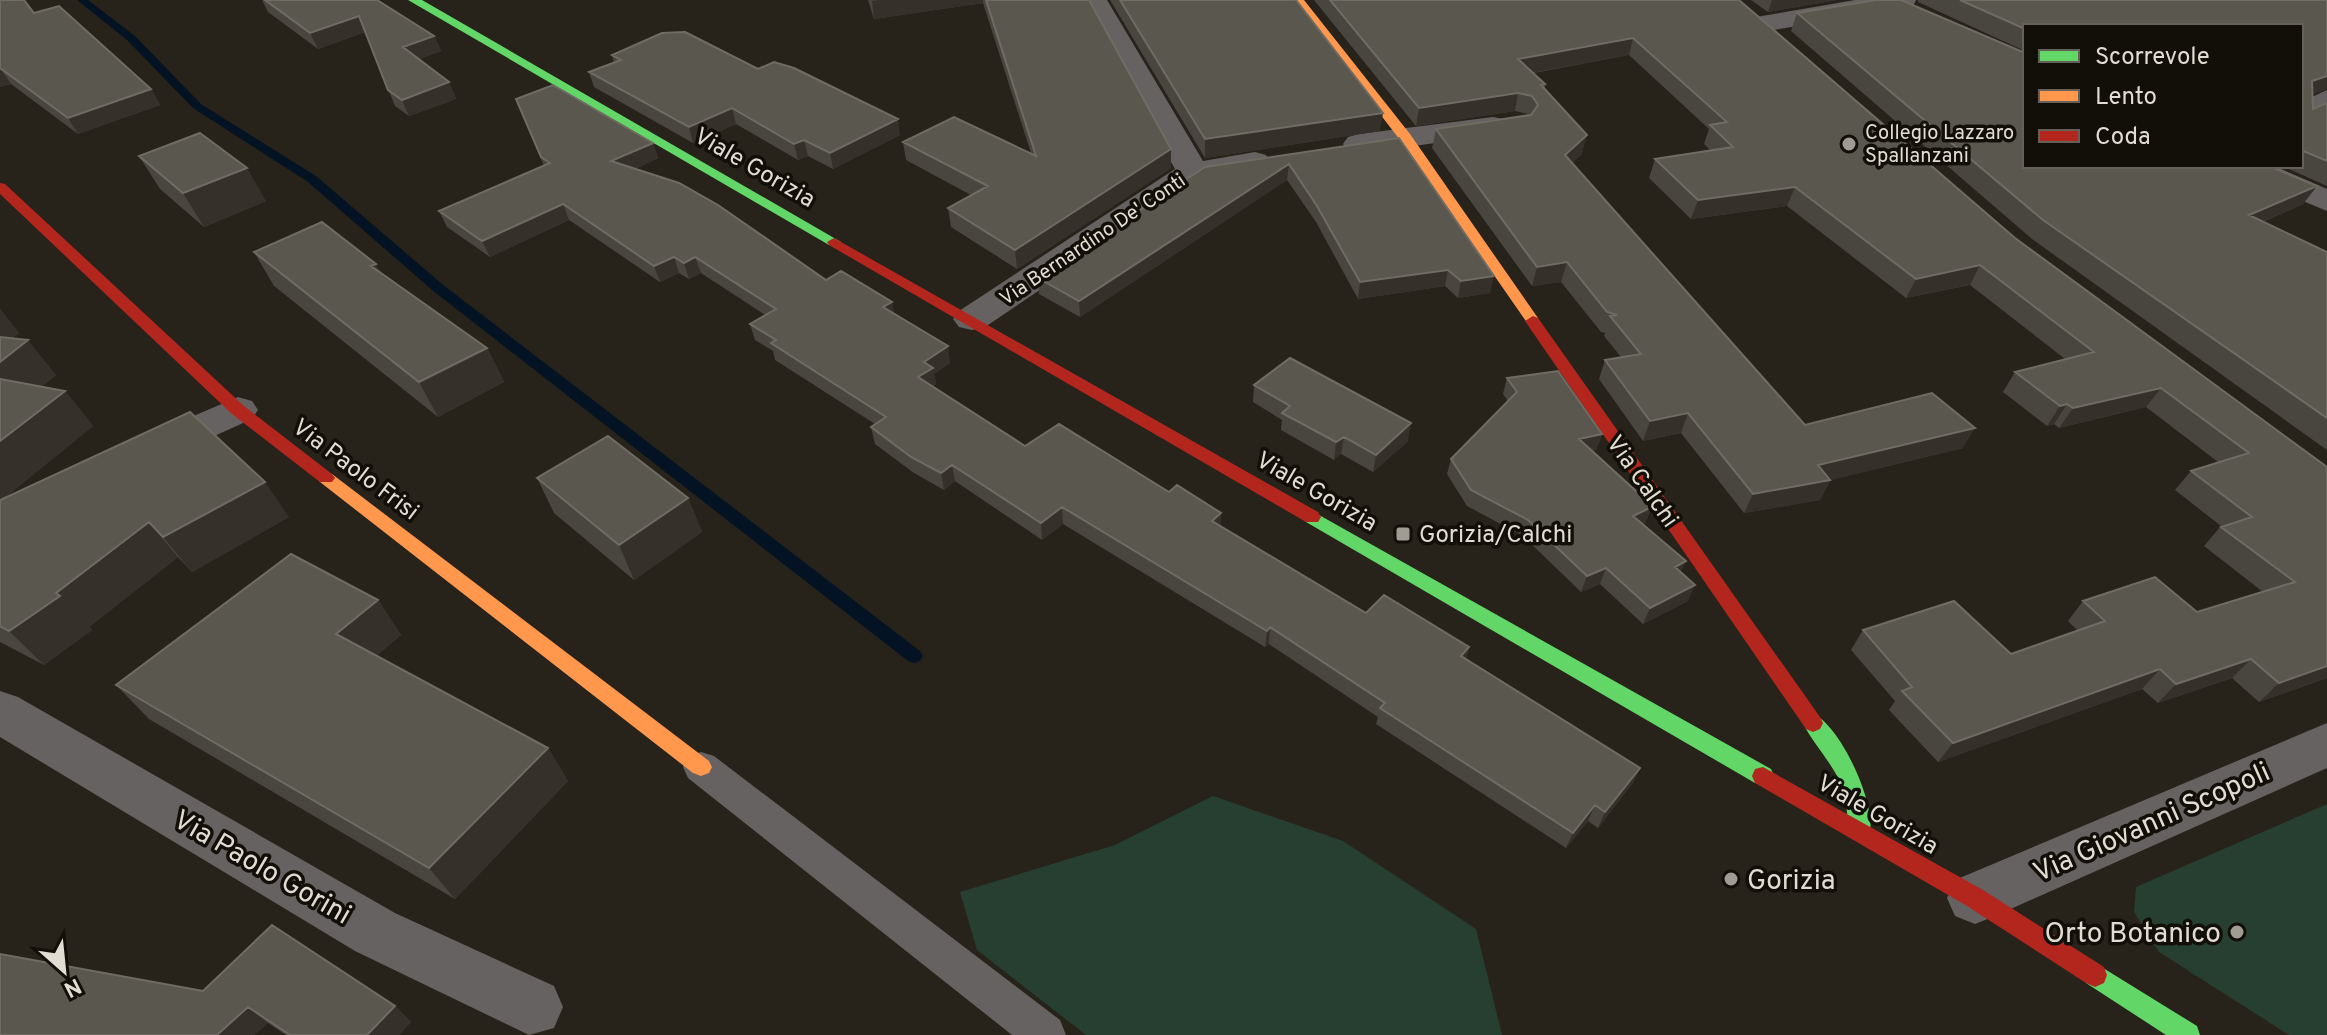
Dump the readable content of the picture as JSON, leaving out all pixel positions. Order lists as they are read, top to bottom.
{
  "streets": {
    "street": [
      "Viale Gorizia",
      "Via Bernardino De' Conti",
      "Via Paolo Frisi",
      "Via Calchi",
      "Via Giovanni Scopoli",
      "Via Paolo Gorini"
    ]
  },
  "crossings": [
    ["Viale Gorizia", "Via Bernardino De' Conti"],
    ["Viale Gorizia", "Via Calchi"],
    ["Viale Gorizia", "Via Giovanni Scopoli"]
  ],
  "places": {
    "other": ["Collegio Lazzaro Spallanzani", "Gorizia", "Orto Botanico"],
    "transit": ["Gorizia/Calchi"]
  },
  "legend": ["Scorrevole", "Lento", "Coda"],
  "north": "bottom right"
}
